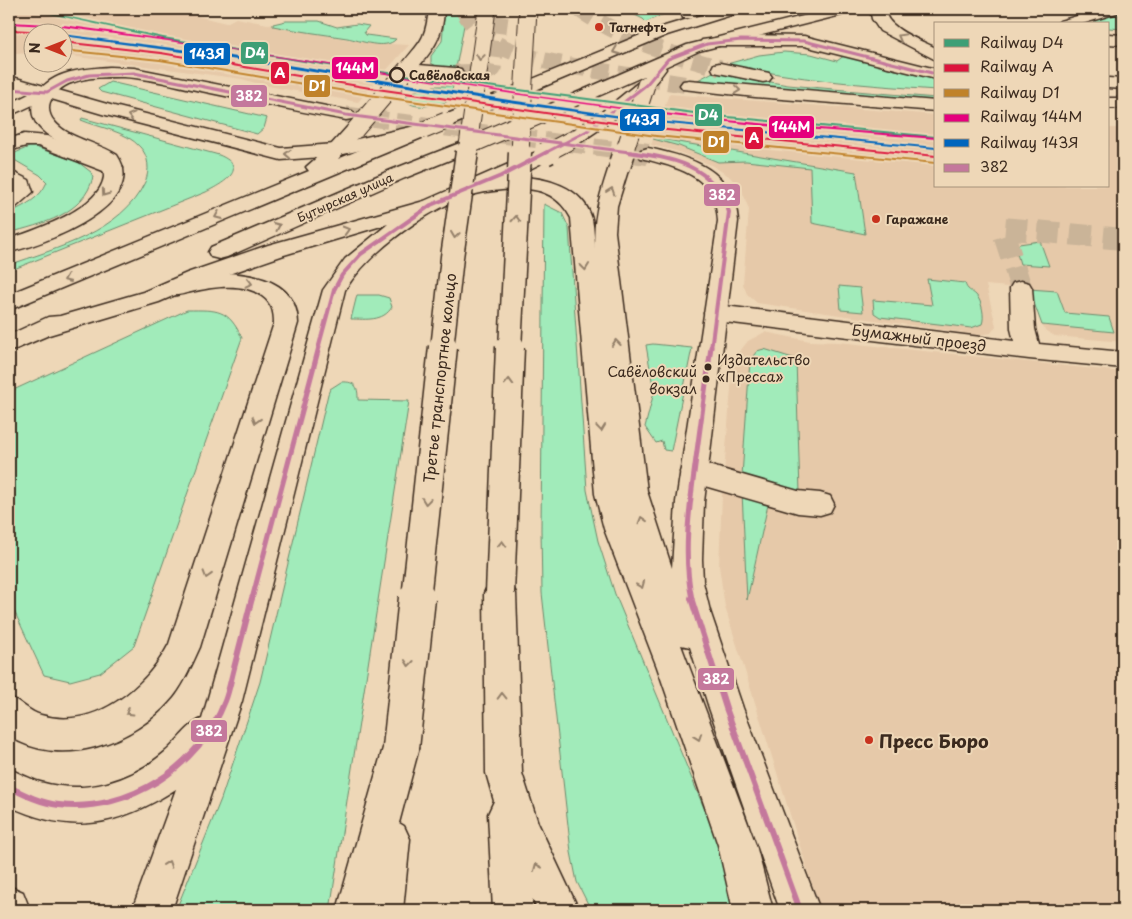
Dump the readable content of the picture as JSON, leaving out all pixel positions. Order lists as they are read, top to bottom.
{
  "streets": {
    "main road": ["Бутырская улица", "Бумажный проезд", "Третье транспортное кольцо"]
  },
  "places": [
    "Татнефть",
    "Савёловская",
    "Гаражане",
    "Издательство «Пресса»",
    "Савёловский вокзал",
    "Пресс Бюро"
  ],
  "lines": [
    "rail line D4",
    "rail line 144М",
    "rail line A",
    "rail line 143Я",
    "transit line 382",
    "rail line D1"
  ],
  "legend": [
    "Railway D4",
    "Railway A",
    "Railway D1",
    "Railway 144М",
    "Railway 143Я",
    "382"
  ],
  "north": "left"
}
